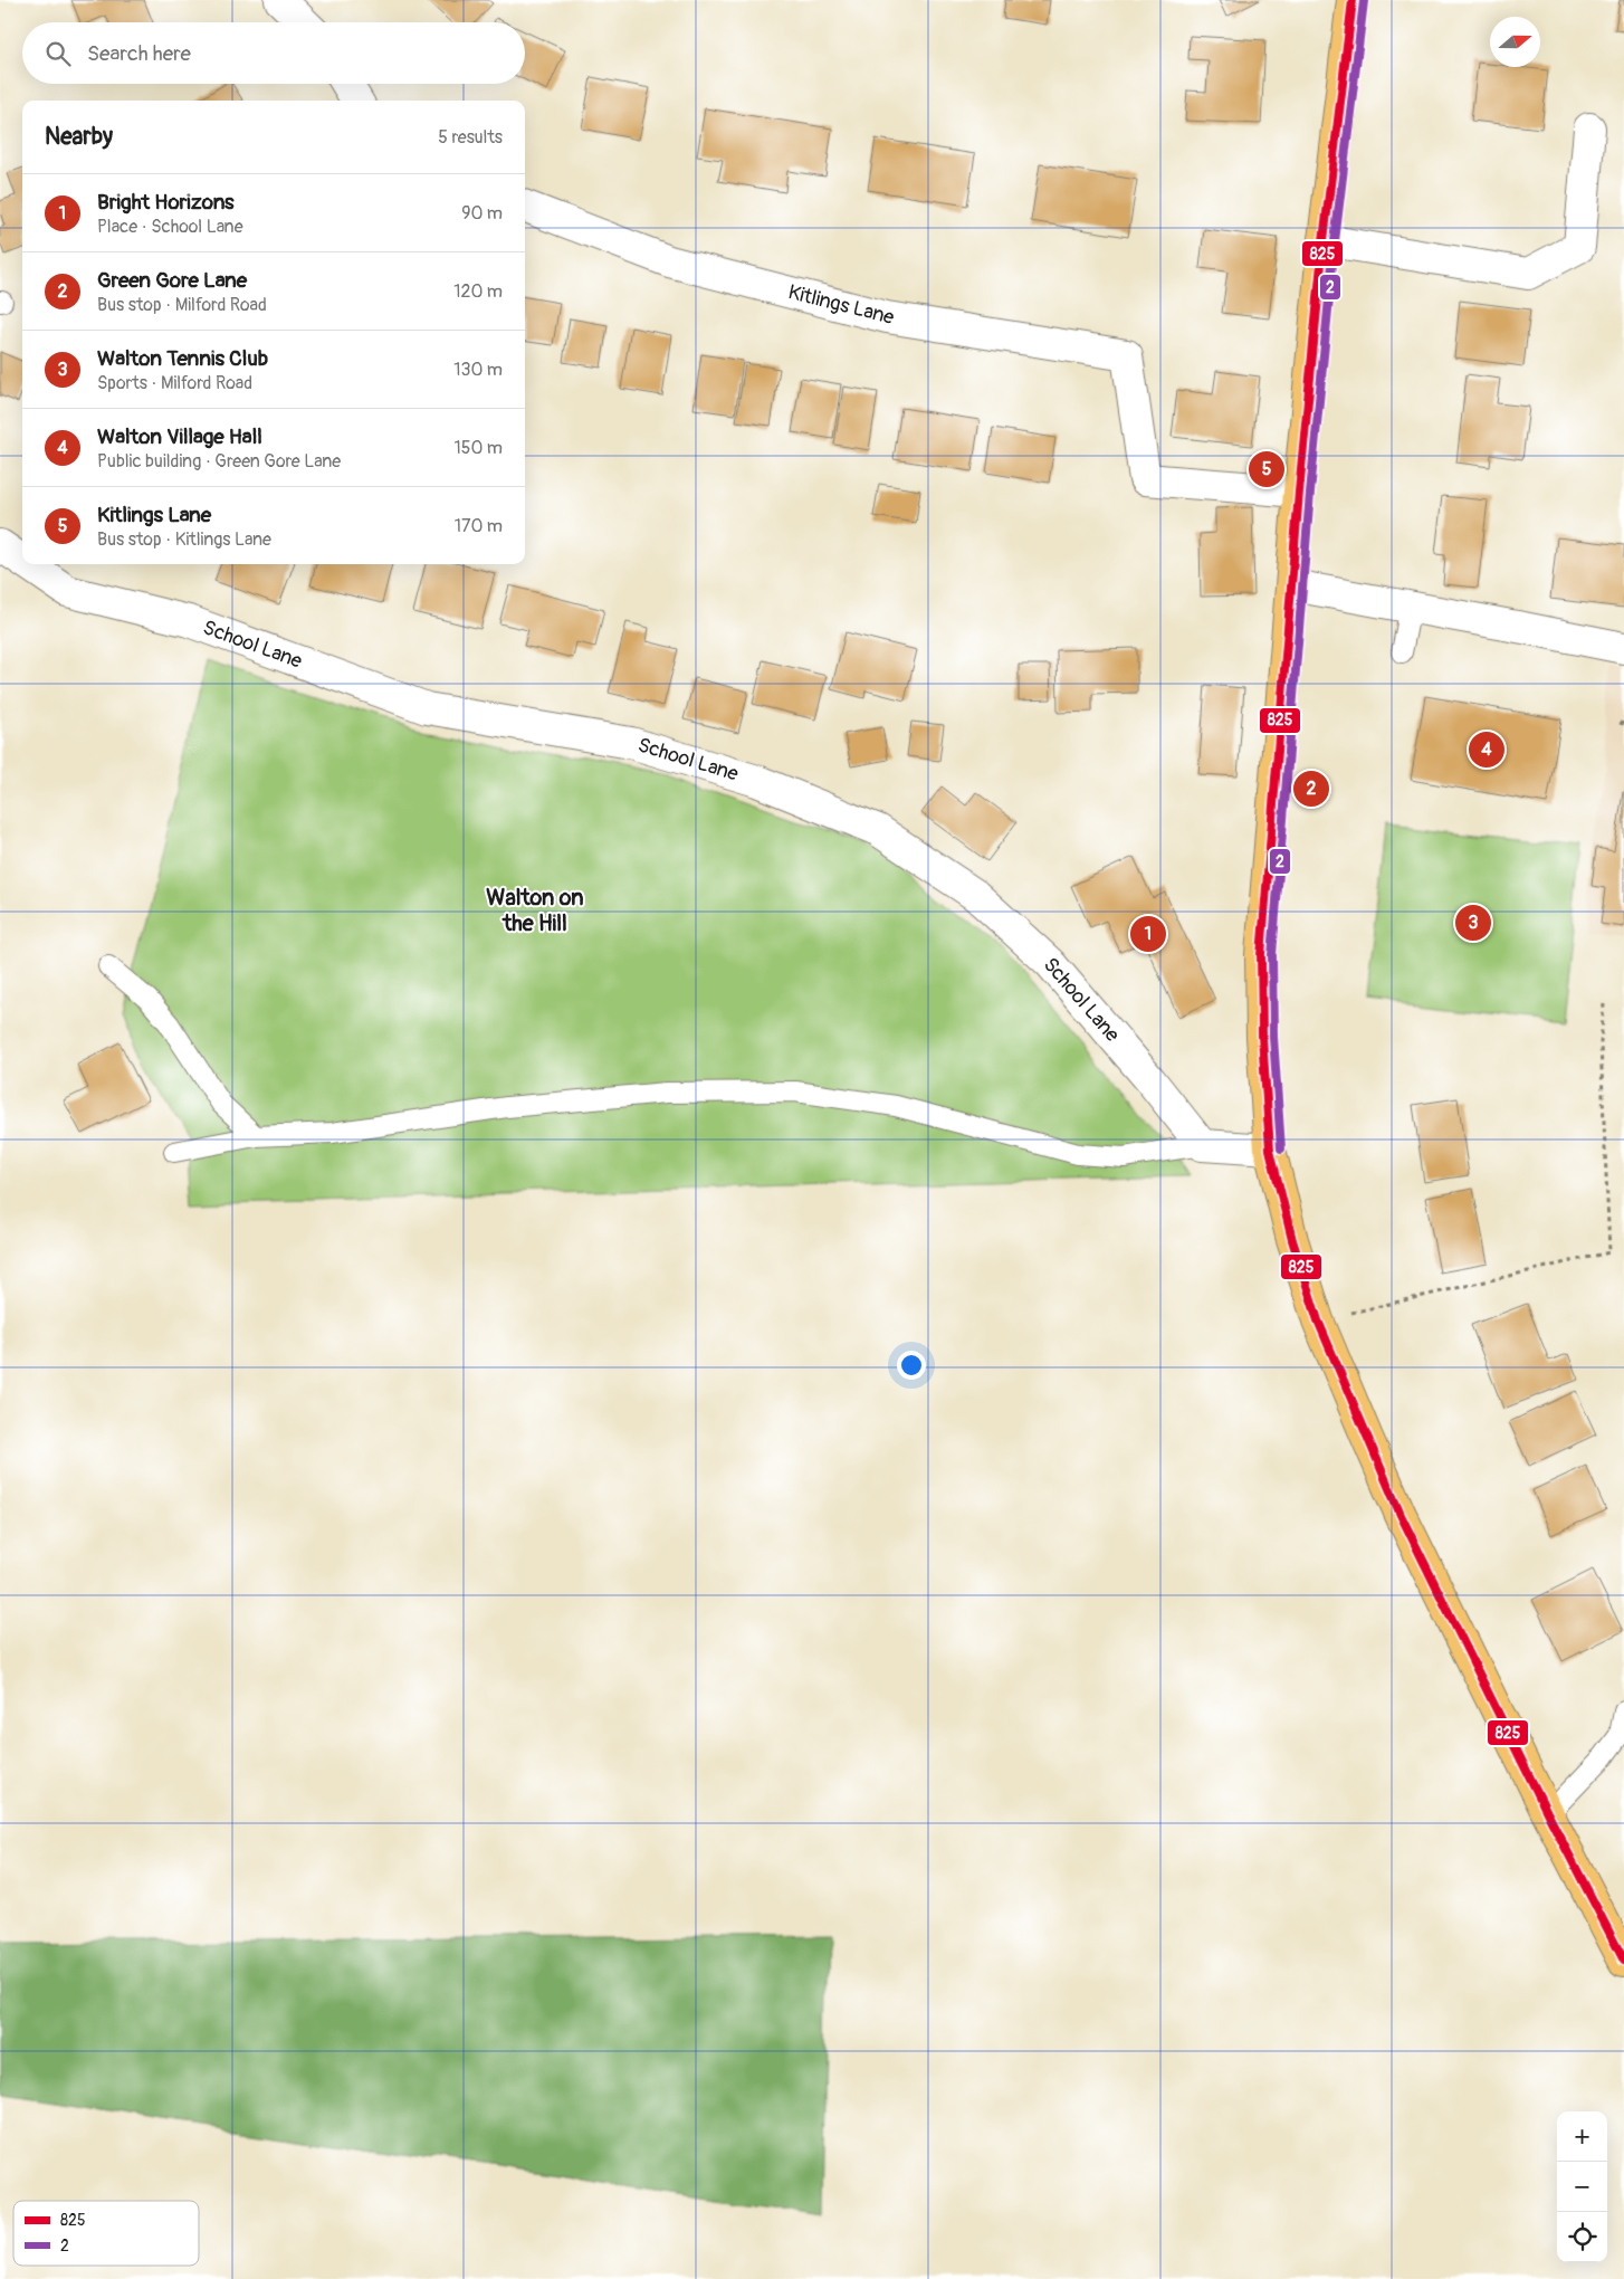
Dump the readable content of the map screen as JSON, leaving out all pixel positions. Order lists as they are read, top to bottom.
{
  "streets": {
    "street": ["Kitlings Lane", "School Lane"]
  },
  "districts": ["Walton on the Hill"],
  "lines": ["transit line 825", "transit line 2"],
  "legend": ["825", "2"],
  "north": "right",
  "page": {
    "search": "Search here",
    "heading": ["Nearby", "5 results"],
    "list": [
      {
        "mark": "1",
        "name": "Bright Horizons",
        "note": "Place · School Lane",
        "value": "90 m"
      },
      {
        "mark": "2",
        "name": "Green Gore Lane",
        "note": "Bus stop · Milford Road",
        "value": "120 m"
      },
      {
        "mark": "3",
        "name": "Walton Tennis Club",
        "note": "Sports · Milford Road",
        "value": "130 m"
      },
      {
        "mark": "4",
        "name": "Walton Village Hall",
        "note": "Public building · Green Gore Lane",
        "value": "150 m"
      },
      {
        "mark": "5",
        "name": "Kitlings Lane",
        "note": "Bus stop · Kitlings Lane",
        "value": "170 m"
      }
    ],
    "pins": [
      "5",
      "4",
      "2",
      "3",
      "1"
    ],
    "map_buttons": ["+", "−"]
  }
}
